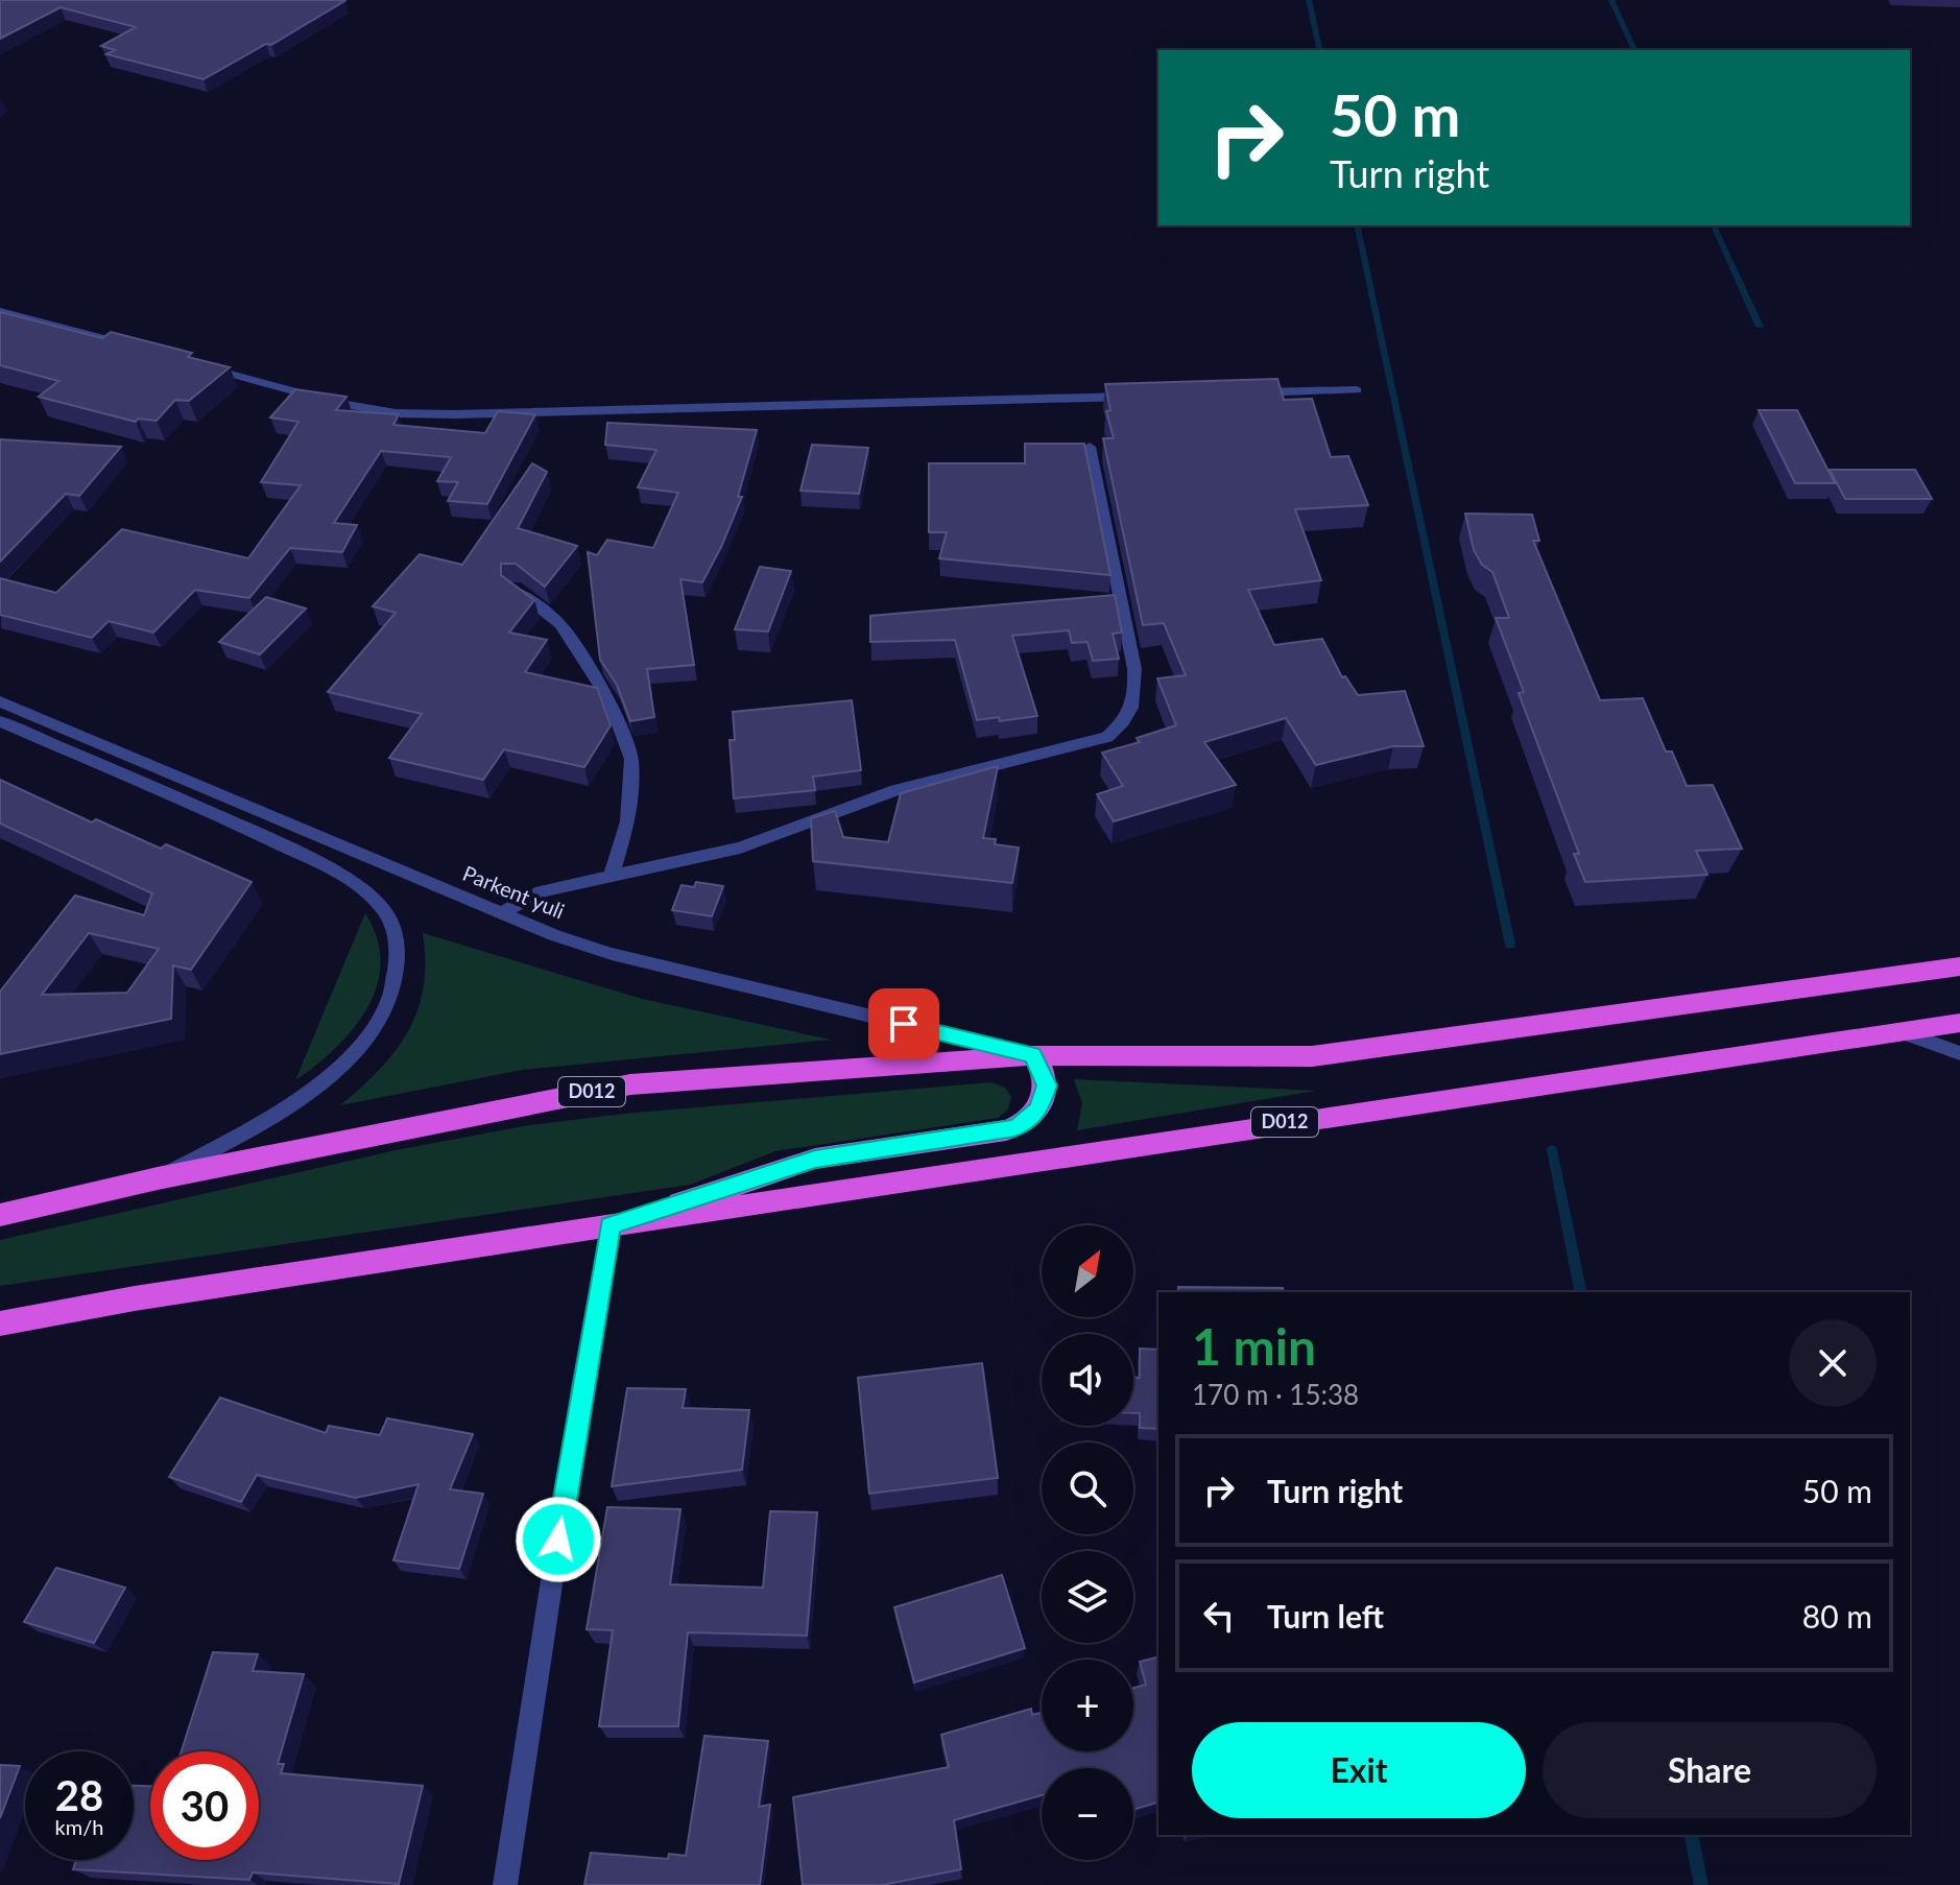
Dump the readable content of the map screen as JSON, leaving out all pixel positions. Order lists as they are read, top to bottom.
{
  "streets": {
    "highway": ["D012"],
    "street": ["Parkent yuli"]
  },
  "crossings": [
    ["Parkent yuli", "D012"]
  ],
  "north": "top right",
  "page": {
    "turn": ["50 m", "Turn right"],
    "map_buttons": ["+", "−"],
    "heading": ["1 min", "170 m · 15:38"],
    "list": [
      {
        "name": "Turn right",
        "value": "50 m"
      },
      {
        "name": "Turn left",
        "value": "80 m"
      }
    ],
    "buttons": ["Exit", "Share"],
    "speed": "28 km/h",
    "limit": "30"
  }
}
